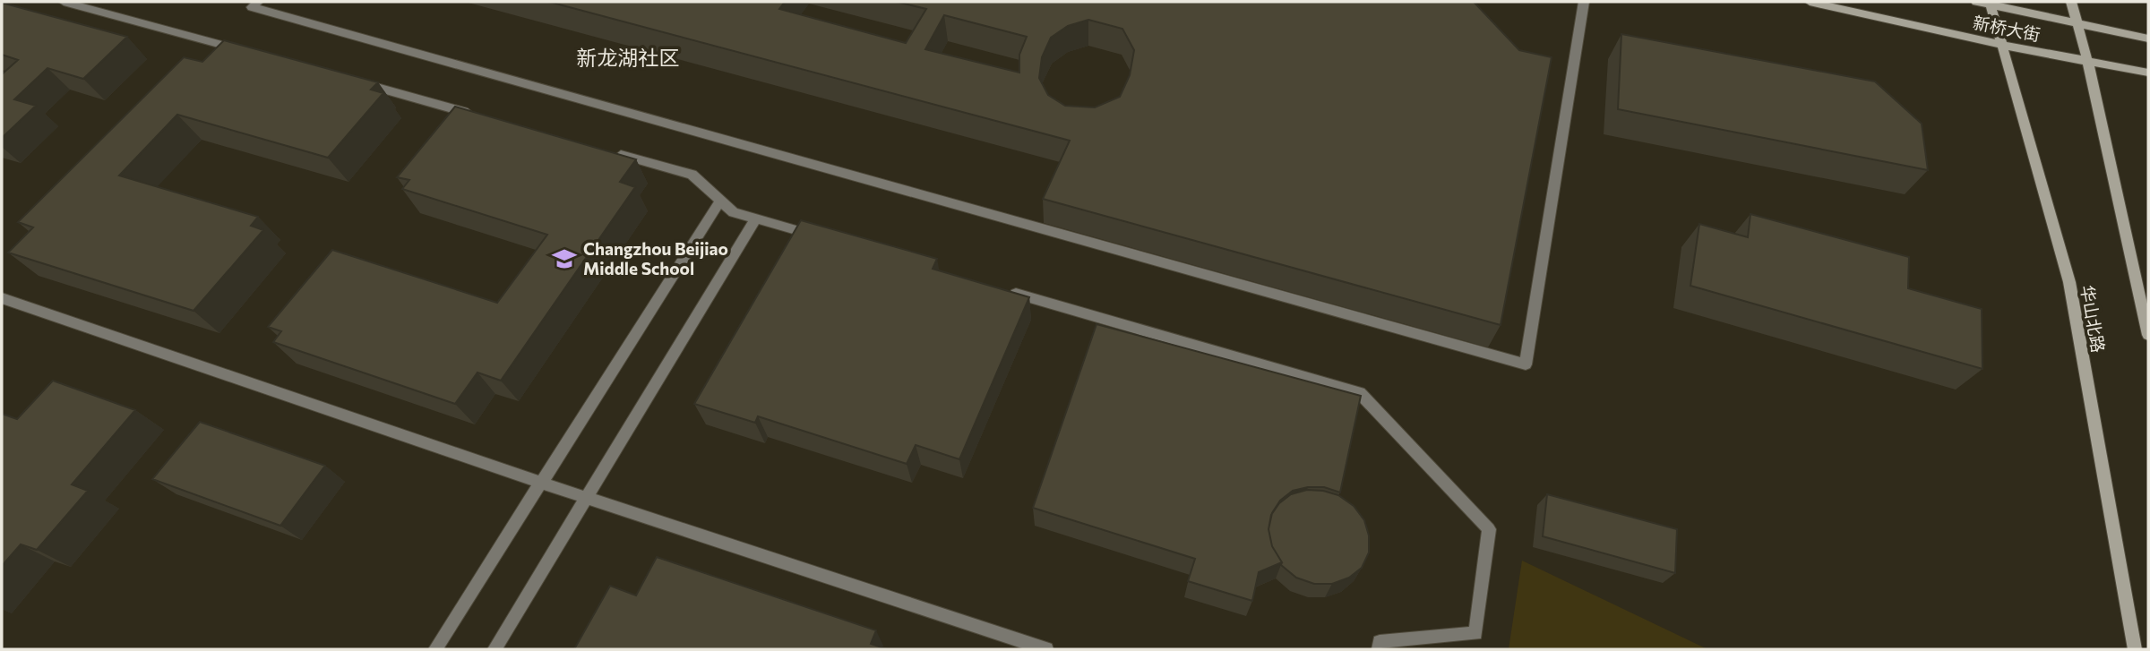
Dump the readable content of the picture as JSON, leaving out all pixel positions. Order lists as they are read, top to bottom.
{
  "streets": {
    "main road": ["新桥大街", "华山北路"]
  },
  "crossings": [
    ["新桥大街", "华山北路"]
  ],
  "districts": ["新龙湖社区"],
  "places": {
    "school or university": ["Changzhou Beijiao Middle School"]
  }
}
